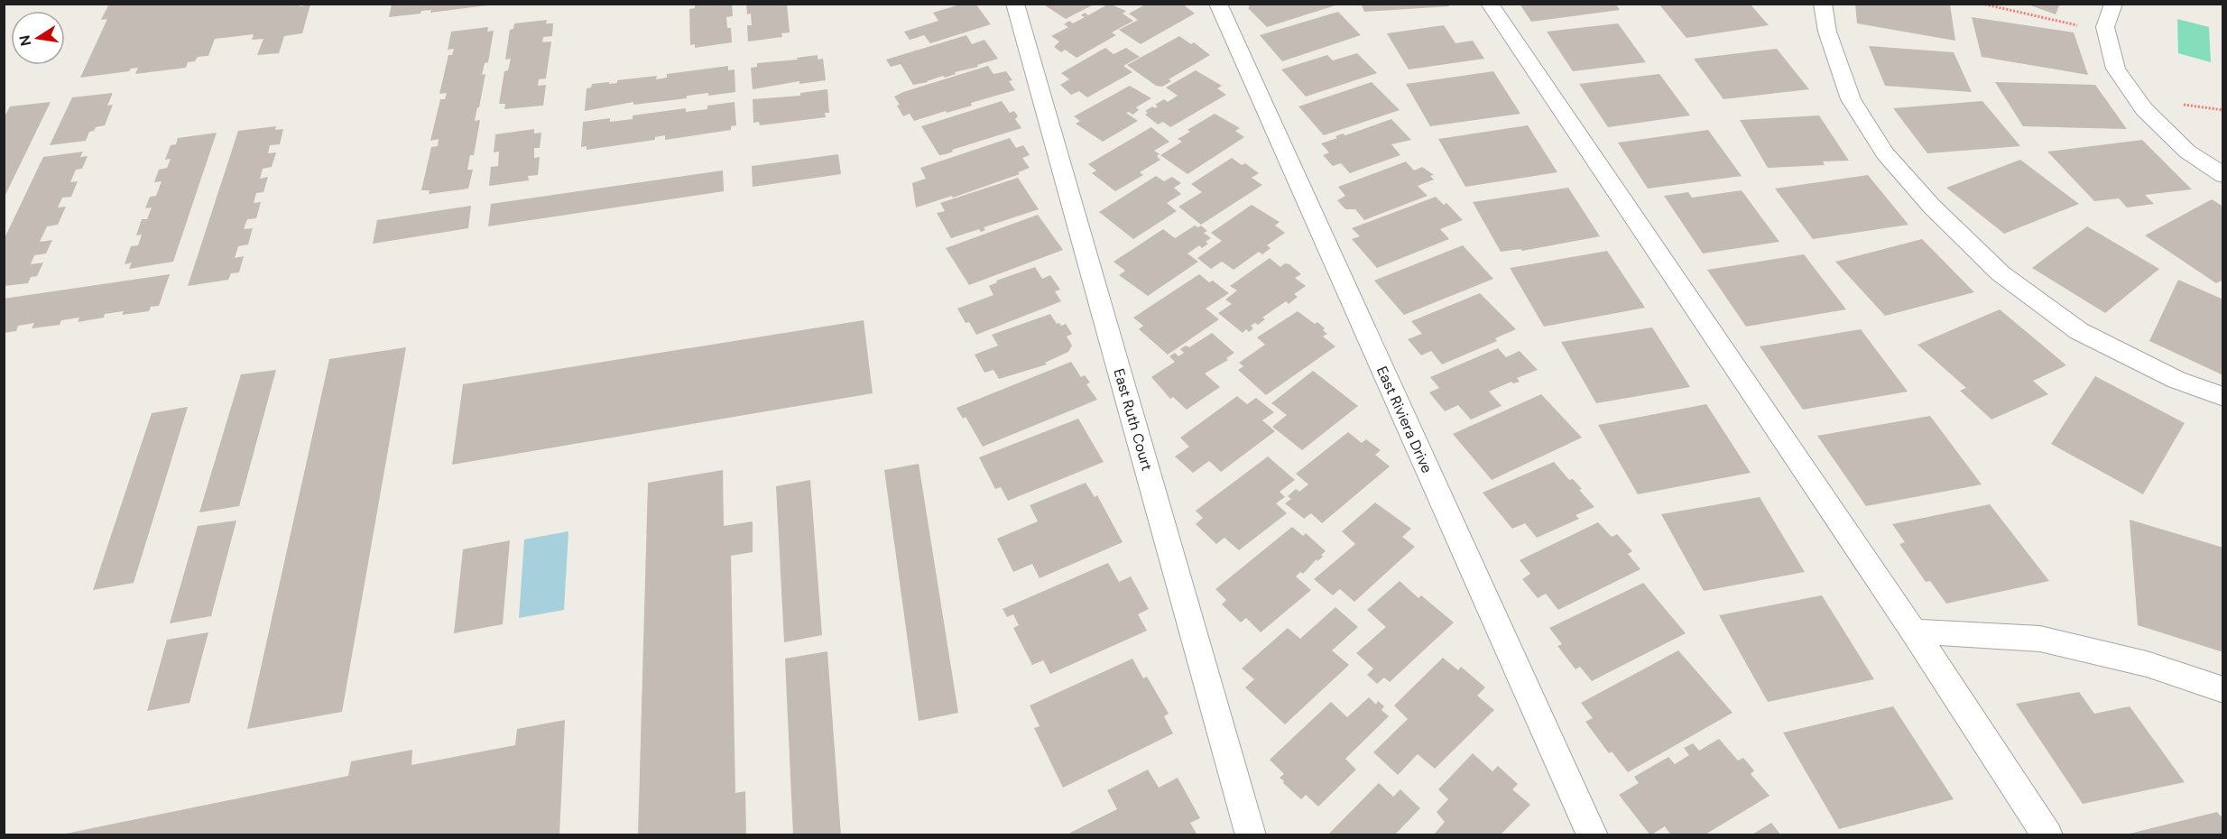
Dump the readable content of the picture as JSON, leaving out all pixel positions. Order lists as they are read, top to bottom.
{
  "streets": {
    "lane": ["East Ruth Court", "East Riviera Drive"]
  },
  "north": "left"
}
